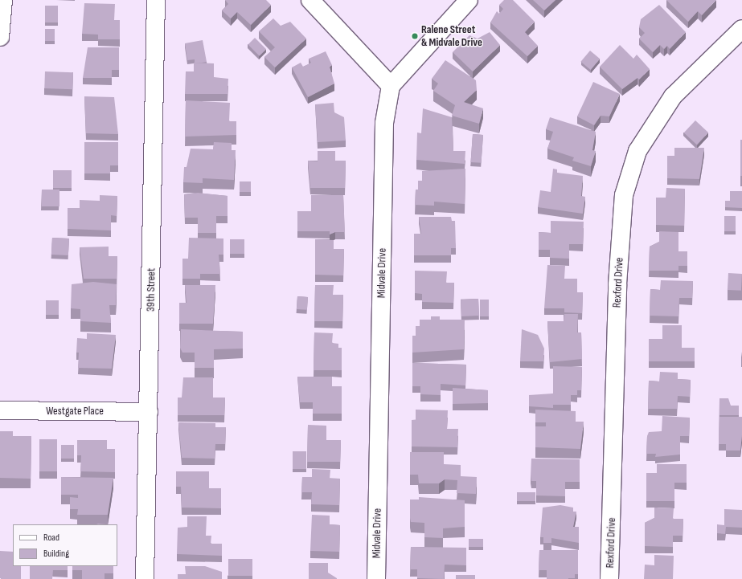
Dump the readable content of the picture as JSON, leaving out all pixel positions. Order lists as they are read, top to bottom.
{
  "streets": {
    "street": [
      "Midvale Drive",
      "Rexford Drive",
      "39th Street",
      "Westgate Place"
    ]
  },
  "crossings": [
    ["39th Street", "Westgate Place"]
  ],
  "places": ["Ralene Street & Midvale Drive"],
  "legend": ["Road", "Building"]
}
